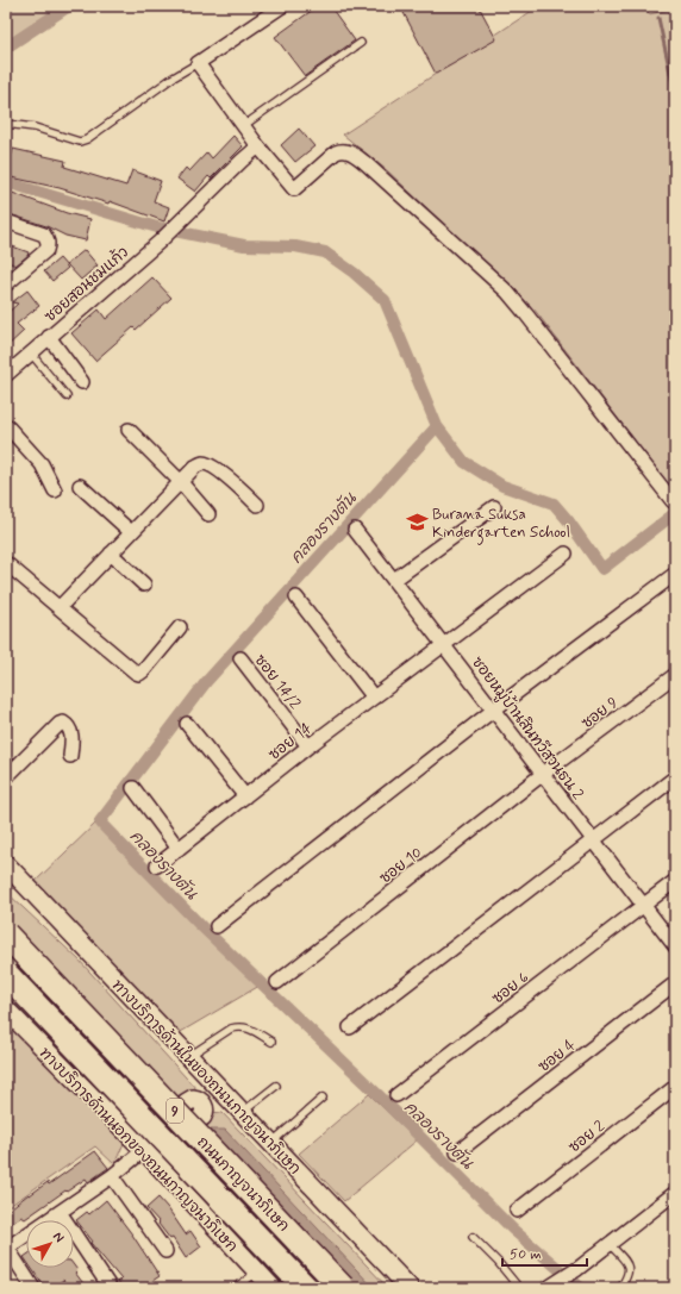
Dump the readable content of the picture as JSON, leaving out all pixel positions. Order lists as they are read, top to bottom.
{
  "streets": {
    "highway": ["9", "ถนนกาญจนาภิเษก"],
    "main road": ["ทางบริการด้านในของถนนกาญจนาภิเษก", "ทางบริการด้านนอกของถนนกาญจนาภิเษก"],
    "street": [
      "ซอยสอนชมแก้ว",
      "ซอย 14/2",
      "ซอย 9",
      "ซอยหมู่บ้านสินทวีสวนธน 2",
      "ซอย 14",
      "ซอย 10",
      "ซอย 6",
      "ซอย 4",
      "ซอย 2"
    ]
  },
  "crossings": [
    ["ซอย 14/2", "ซอย 14"],
    ["ซอย 9", "ซอยหมู่บ้านสินทวีสวนธน 2"],
    ["ซอย 9", "ซอย 10"],
    ["ซอยหมู่บ้านสินทวีสวนธน 2", "ซอย 14"],
    ["ซอยหมู่บ้านสินทวีสวนธน 2", "ซอย 10"],
    ["ซอยหมู่บ้านสินทวีสวนธน 2", "ซอย 6"]
  ],
  "water": ["คลองรางตัน"],
  "places": {
    "school or university": ["Burana Suksa Kindergarten School"]
  },
  "scale_bar": "50 m",
  "north": "top right"
}
